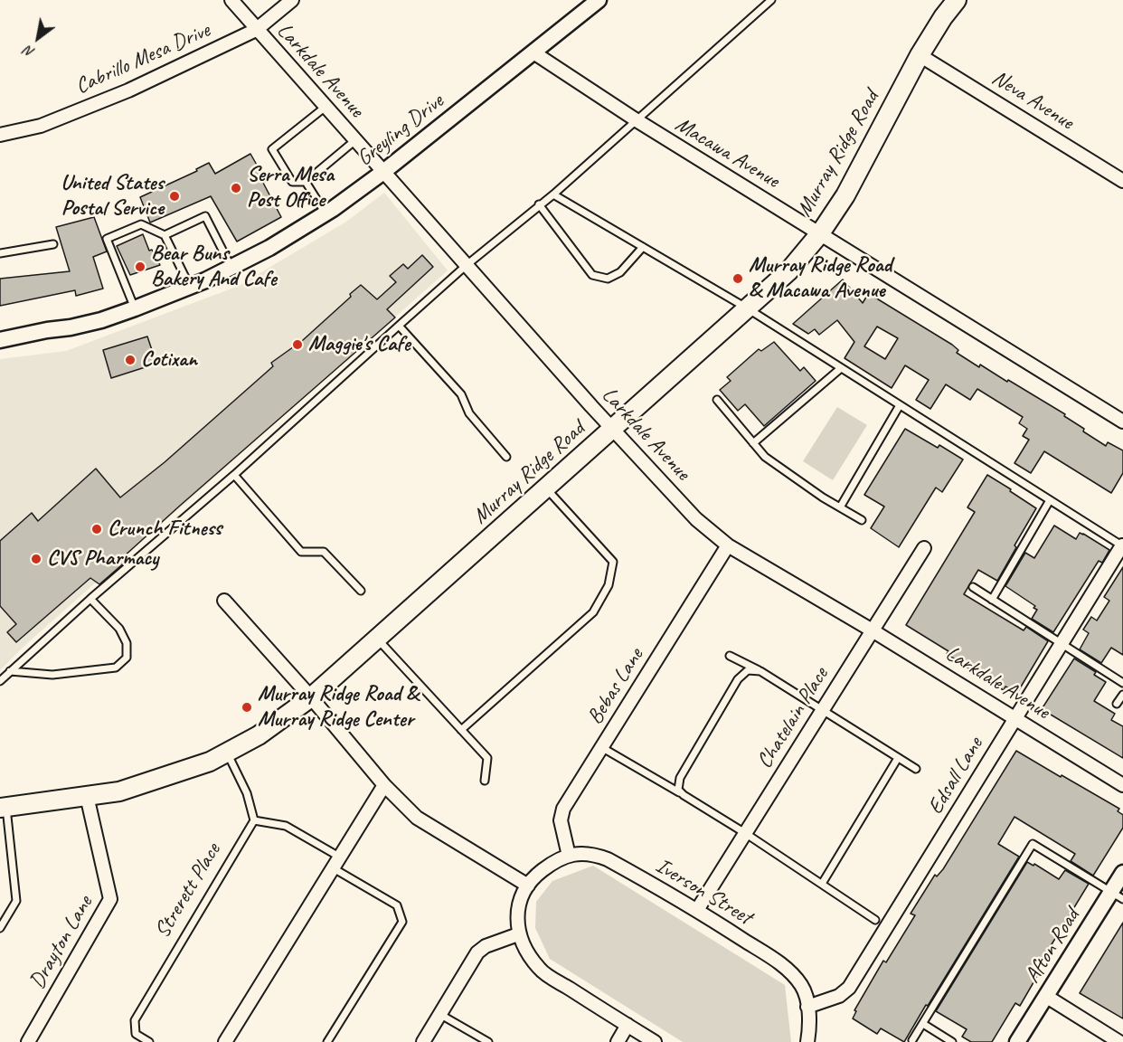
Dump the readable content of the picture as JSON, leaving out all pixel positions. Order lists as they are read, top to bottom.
{
  "streets": {
    "main road": ["Murray Ridge Road"],
    "street": [
      "Cabrillo Mesa Drive",
      "Larkdale Avenue",
      "Neva Avenue",
      "Greyling Drive",
      "Macawa Avenue",
      "Bebas Lane",
      "Chatelain Place",
      "Edsall Lane",
      "Iverson Street",
      "Drayton Lane",
      "Afton Road"
    ],
    "lane": ["Strerett Place"]
  },
  "crossings": [
    ["Cabrillo Mesa Drive", "Larkdale Avenue"],
    ["Larkdale Avenue", "Greyling Drive"],
    ["Larkdale Avenue", "Murray Ridge Road"],
    ["Larkdale Avenue", "Bebas Lane"],
    ["Larkdale Avenue", "Chatelain Place"],
    ["Larkdale Avenue", "Edsall Lane"],
    ["Neva Avenue", "Murray Ridge Road"],
    ["Greyling Drive", "Macawa Avenue"],
    ["Macawa Avenue", "Murray Ridge Road"],
    ["Murray Ridge Road", "Drayton Lane"],
    ["Bebas Lane", "Iverson Street"],
    ["Chatelain Place", "Iverson Street"],
    ["Edsall Lane", "Iverson Street"]
  ],
  "places": [
    "Serra Mesa Post Office",
    "United States Postal Service",
    "Bear Buns Bakery And Cafe",
    "Murray Ridge Road & Macawa Avenue",
    "Maggie's Cafe",
    "Cotixan",
    "Crunch Fitness",
    "CVS Pharmacy",
    "Murray Ridge Road & Murray Ridge Center"
  ],
  "north": "bottom left"
}
